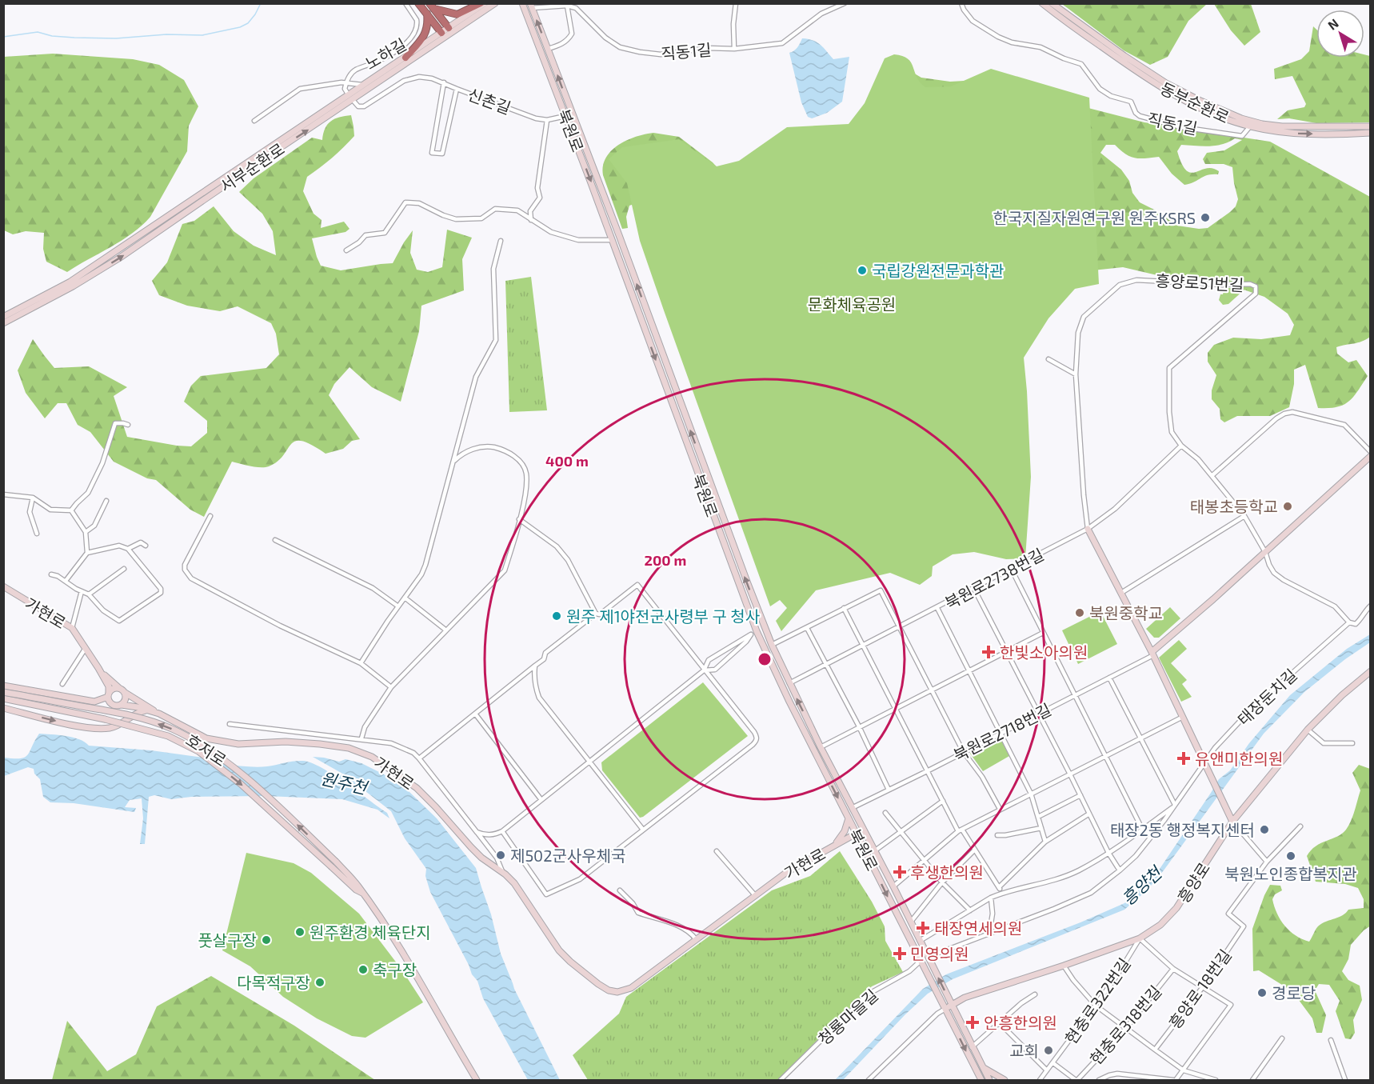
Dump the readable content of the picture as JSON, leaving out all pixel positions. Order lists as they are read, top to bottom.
{
  "streets": {
    "street": [
      "직동1길",
      "노하길",
      "신촌길",
      "동부순환로",
      "북원로",
      "서부순환로",
      "흥양로51번길",
      "북원로2738번길",
      "가현로",
      "태장둔치길",
      "북원로2718번길",
      "호저로",
      "흥양로",
      "흥양로 18번길",
      "현충로322번길",
      "청룡마을길",
      "현충로318번길"
    ]
  },
  "crossings": [
    ["직동1길", "동부순환로"],
    ["직동1길", "북원로"],
    ["신촌길", "북원로"],
    ["신촌길", "서부순환로"],
    ["북원로", "북원로2738번길"],
    ["북원로", "가현로"],
    ["북원로", "태장둔치길"],
    ["북원로", "북원로2718번길"],
    ["북원로", "흥양로"],
    ["북원로", "청룡마을길"],
    ["흥양로51번길", "북원로2738번길"],
    ["흥양로51번길", "태장둔치길"],
    ["흥양로51번길", "북원로2718번길"],
    ["흥양로51번길", "흥양로"],
    ["흥양로", "현충로322번길"]
  ],
  "water": ["원주천", "흥양천"],
  "parks": ["문화체육공원"],
  "places": {
    "other": [
      "한국지질자원연구원 원주KSRS",
      "국립강원전문과학관",
      "태봉초등학교",
      "북원중학교",
      "원주 제1야전군사령부 구 청사",
      "태장2동 행정복지센터",
      "제502군사우체국",
      "북원노인종합복지관",
      "원주환경 체육단지",
      "풋살구장",
      "축구장",
      "다목적구장",
      "경로당",
      "교회"
    ],
    "health": [
      "한빛소아의원",
      "유앤미한의원",
      "후생한의원",
      "태장연세의원",
      "민영의원",
      "안흥한의원"
    ]
  },
  "north": "top left",
  "rings": ["400 m", "200 m"]
}
